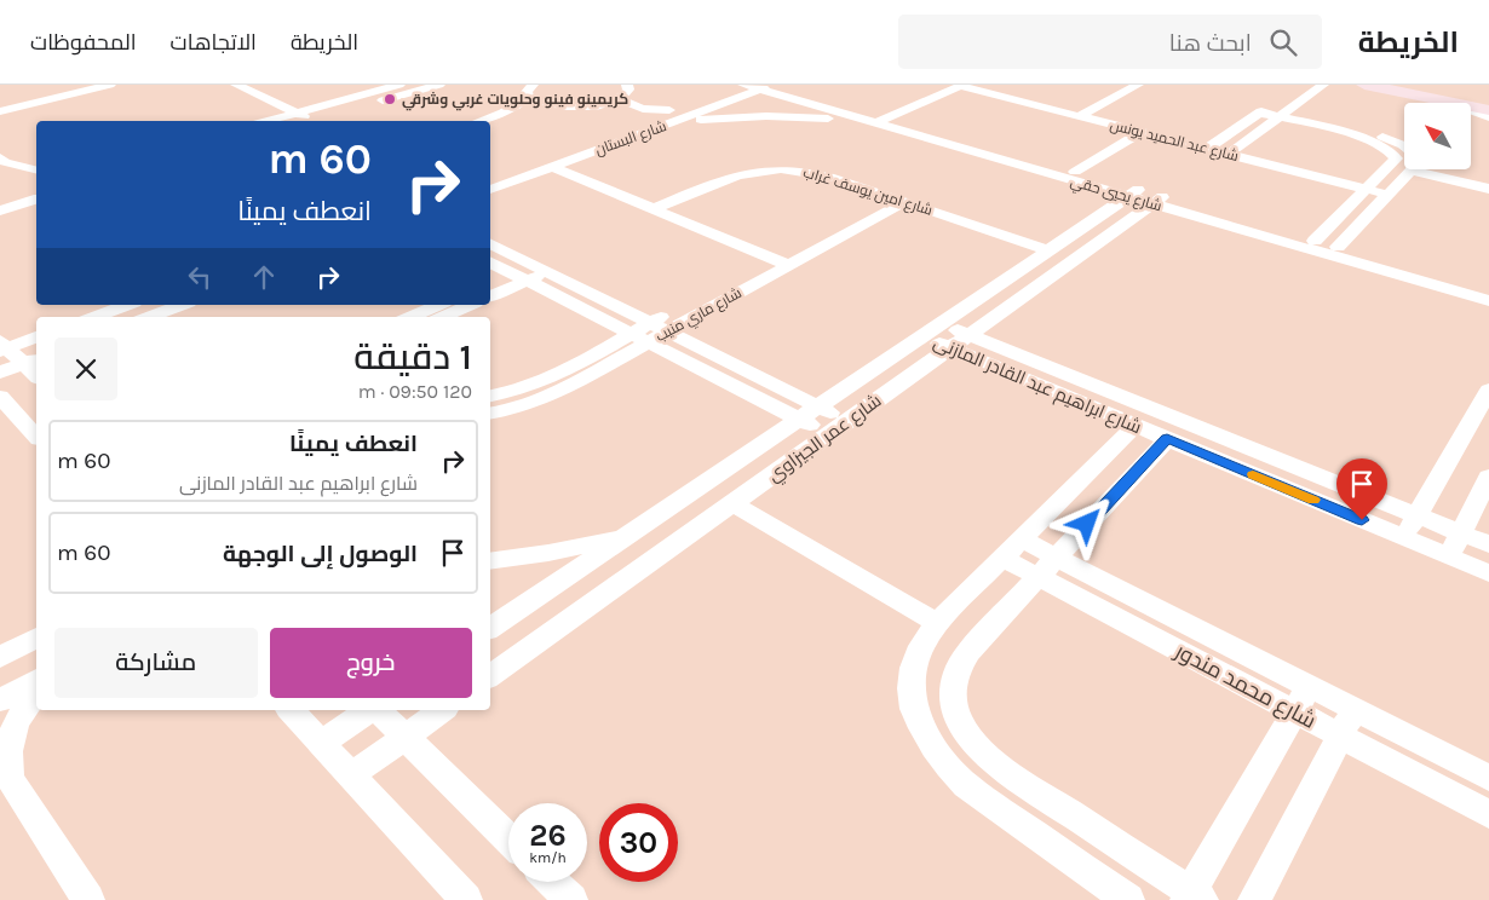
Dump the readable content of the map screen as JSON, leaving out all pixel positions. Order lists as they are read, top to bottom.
{
  "streets": {
    "street": [
      "شارع البستان",
      "شارع عبد الحميد يونس",
      "شارع امين يوسف غراب",
      "شارع يحيي حقي",
      "شارع ماري منيب",
      "شارع ابراهيم عبد القادر المازنى",
      "شارع عمر الجيزاوي",
      "شارع محمد مندور"
    ]
  },
  "crossings": [
    ["شارع البستان", "شارع يحيي حقي"],
    ["شارع امين يوسف غراب", "شارع ماري منيب"],
    ["شارع امين يوسف غراب", "شارع عمر الجيزاوي"],
    ["شارع يحيي حقي", "شارع عمر الجيزاوي"],
    ["شارع ابراهيم عبد القادر المازنى", "شارع عمر الجيزاوي"]
  ],
  "places": ["كريمينو فينو وحلويات غربي وشرقي"],
  "north": "top left",
  "page": {
    "header": "الخريطة",
    "search": "ابحث هنا",
    "nav": ["الخريطة", "الاتجاهات", "المحفوظات"],
    "turn": ["60 m", "انعطف يمينًا"],
    "heading": ["1 دقيقة", "120 m · 09:50"],
    "list": [
      {
        "name": "انعطف يمينًا",
        "note": "شارع ابراهيم عبد القادر المازنى",
        "value": "60 m"
      },
      {
        "name": "الوصول إلى الوجهة",
        "value": "60 m"
      }
    ],
    "buttons": ["خروج", "مشاركة"],
    "speed": "26 km/h",
    "limit": "30"
  }
}
